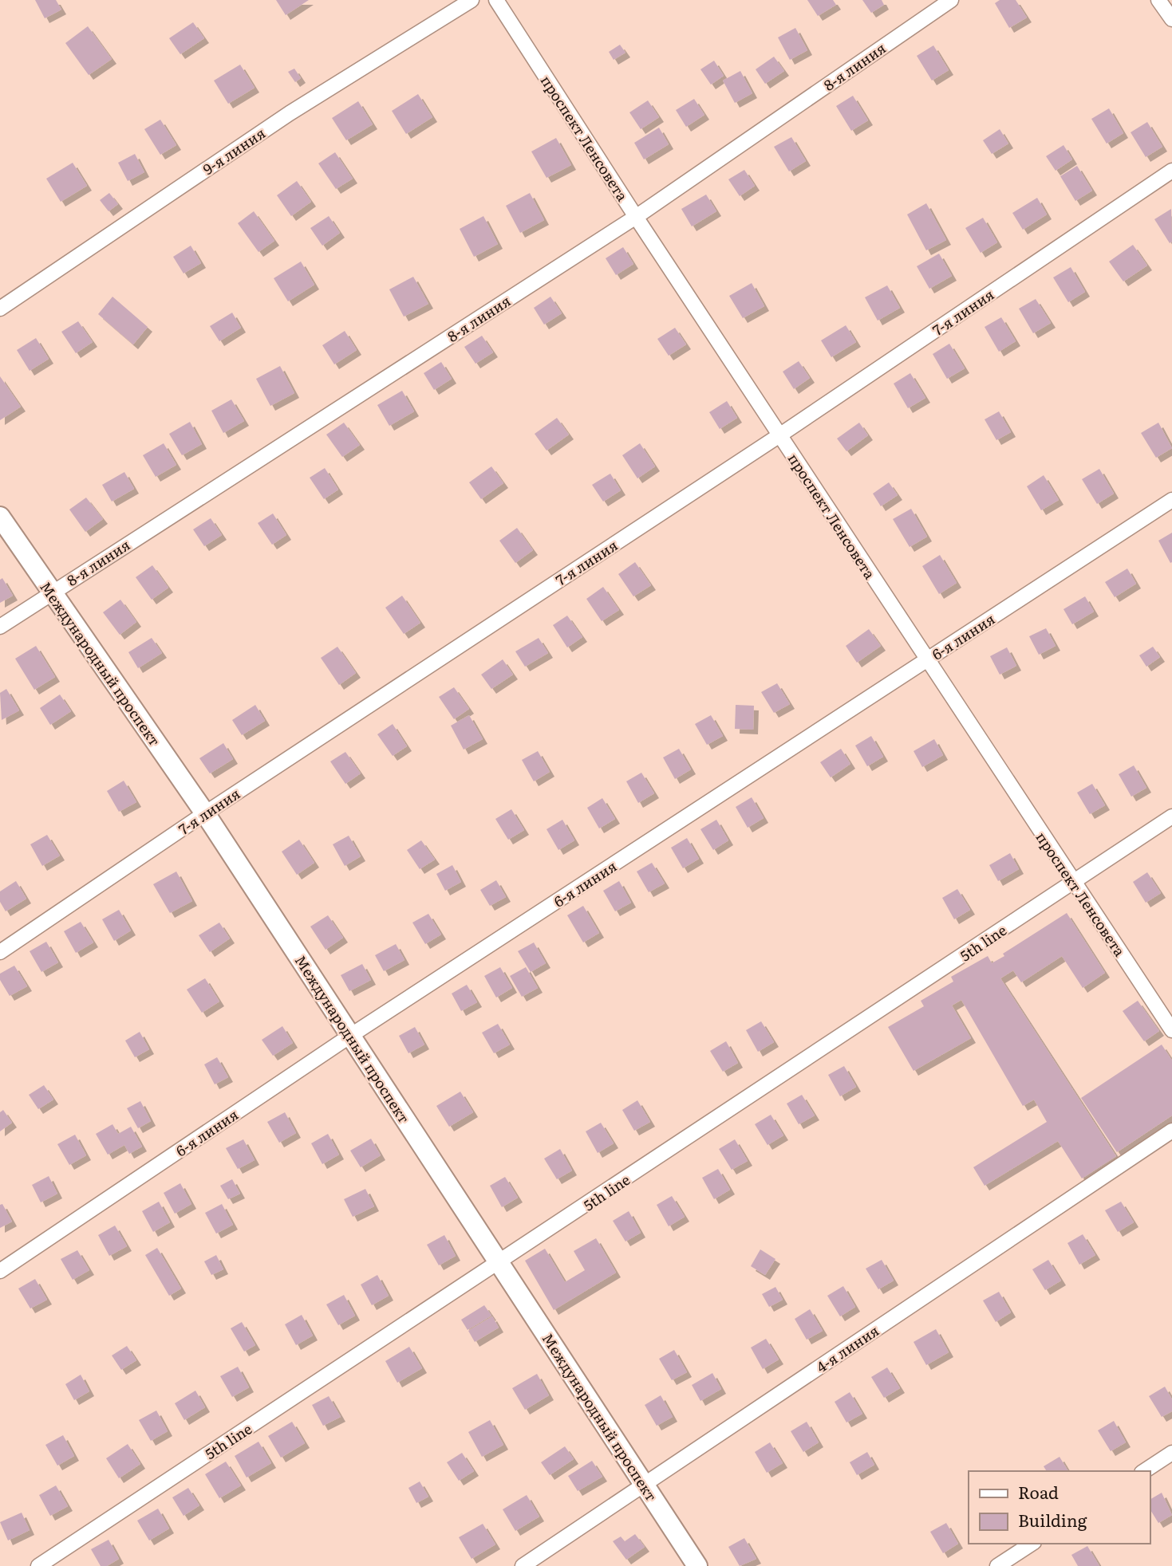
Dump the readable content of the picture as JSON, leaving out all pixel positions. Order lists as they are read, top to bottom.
{
  "streets": {
    "street": [
      "8-я линия",
      "проспект Ленсовета",
      "9-я линия",
      "7-я линия",
      "6-я линия",
      "Международный проспект",
      "5th line",
      "4-я линия"
    ]
  },
  "crossings": [
    ["8-я линия", "проспект Ленсовета"],
    ["8-я линия", "Международный проспект"],
    ["проспект Ленсовета", "7-я линия"],
    ["проспект Ленсовета", "6-я линия"],
    ["проспект Ленсовета", "5th line"],
    ["7-я линия", "Международный проспект"],
    ["6-я линия", "Международный проспект"],
    ["Международный проспект", "5th line"],
    ["Международный проспект", "4-я линия"]
  ],
  "legend": ["Road", "Building"]
}
